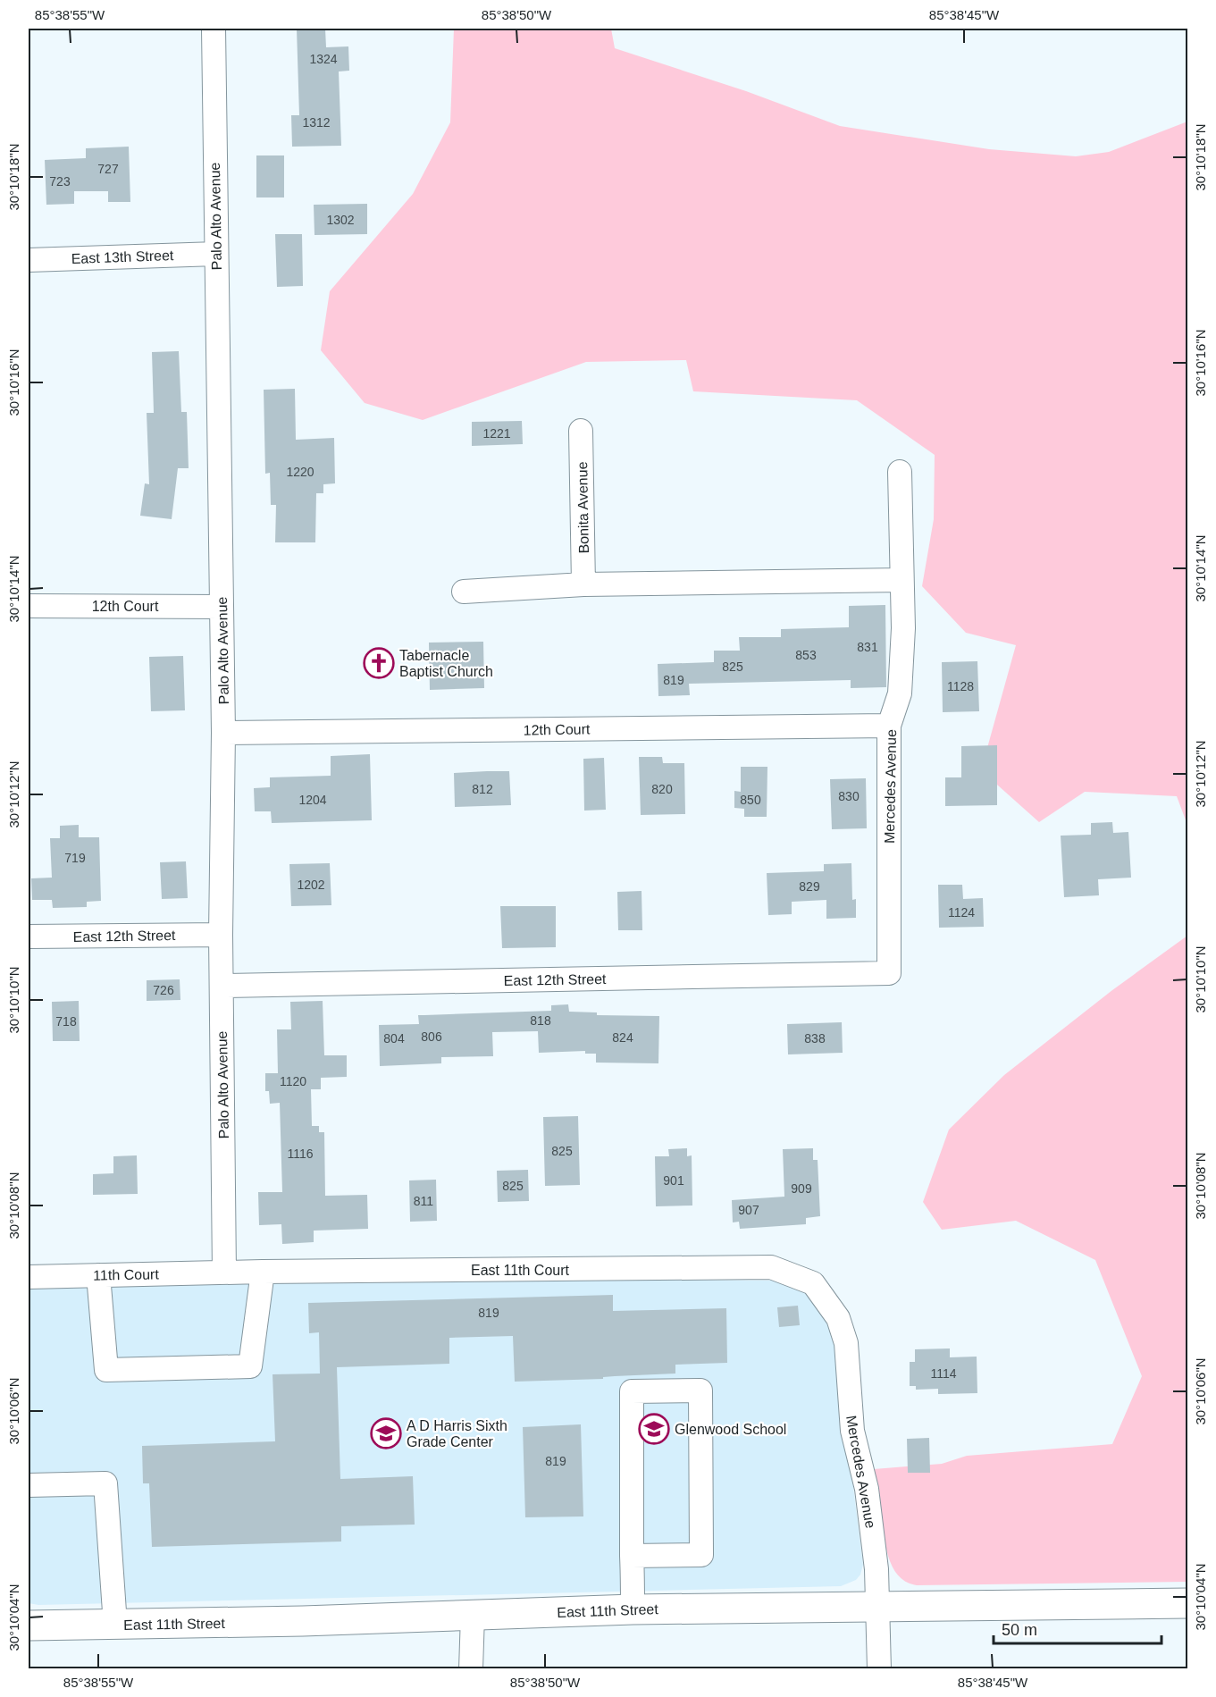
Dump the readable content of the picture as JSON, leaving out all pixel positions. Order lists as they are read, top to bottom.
{
  "streets": {
    "main road": ["East 11th Street"],
    "street": [
      "Palo Alto Avenue",
      "East 13th Street",
      "Bonita Avenue",
      "12th Court",
      "Mercedes Avenue",
      "East 12th Street",
      "East 11th Court",
      "11th Court"
    ]
  },
  "crossings": [
    ["Palo Alto Avenue", "East 13th Street"],
    ["Palo Alto Avenue", "12th Court"],
    ["Palo Alto Avenue", "East 12th Street"],
    ["Palo Alto Avenue", "East 11th Court"],
    ["Palo Alto Avenue", "11th Court"],
    ["12th Court", "Mercedes Avenue"],
    ["Mercedes Avenue", "East 12th Street"],
    ["Mercedes Avenue", "East 11th Court"],
    ["Mercedes Avenue", "East 11th Street"],
    ["East 11th Court", "11th Court"]
  ],
  "places": {
    "church": ["Tabernacle Baptist Church"],
    "school or university": ["Glenwood School", "A D Harris Sixth Grade Center"]
  },
  "house_numbers": [
    "1324",
    "1312",
    "727",
    "723",
    "1302",
    "1221",
    "1220",
    "831",
    "853",
    "825",
    "819",
    "1128",
    "812",
    "820",
    "830",
    "1204",
    "850",
    "719",
    "1202",
    "829",
    "1124",
    "726",
    "818",
    "718",
    "806",
    "824",
    "804",
    "838",
    "1120",
    "825",
    "1116",
    "901",
    "825",
    "909",
    "811",
    "907",
    "819",
    "1114",
    "819"
  ],
  "scale_bar": "50 m",
  "coordinates": [
    "85°38'55\"W",
    "85°38'50\"W",
    "85°38'45\"W",
    "30°10'18\"N",
    "30°10'16\"N",
    "30°10'14\"N",
    "30°10'12\"N",
    "30°10'10\"N",
    "30°10'08\"N",
    "30°10'06\"N",
    "30°10'04\"N"
  ]
}
